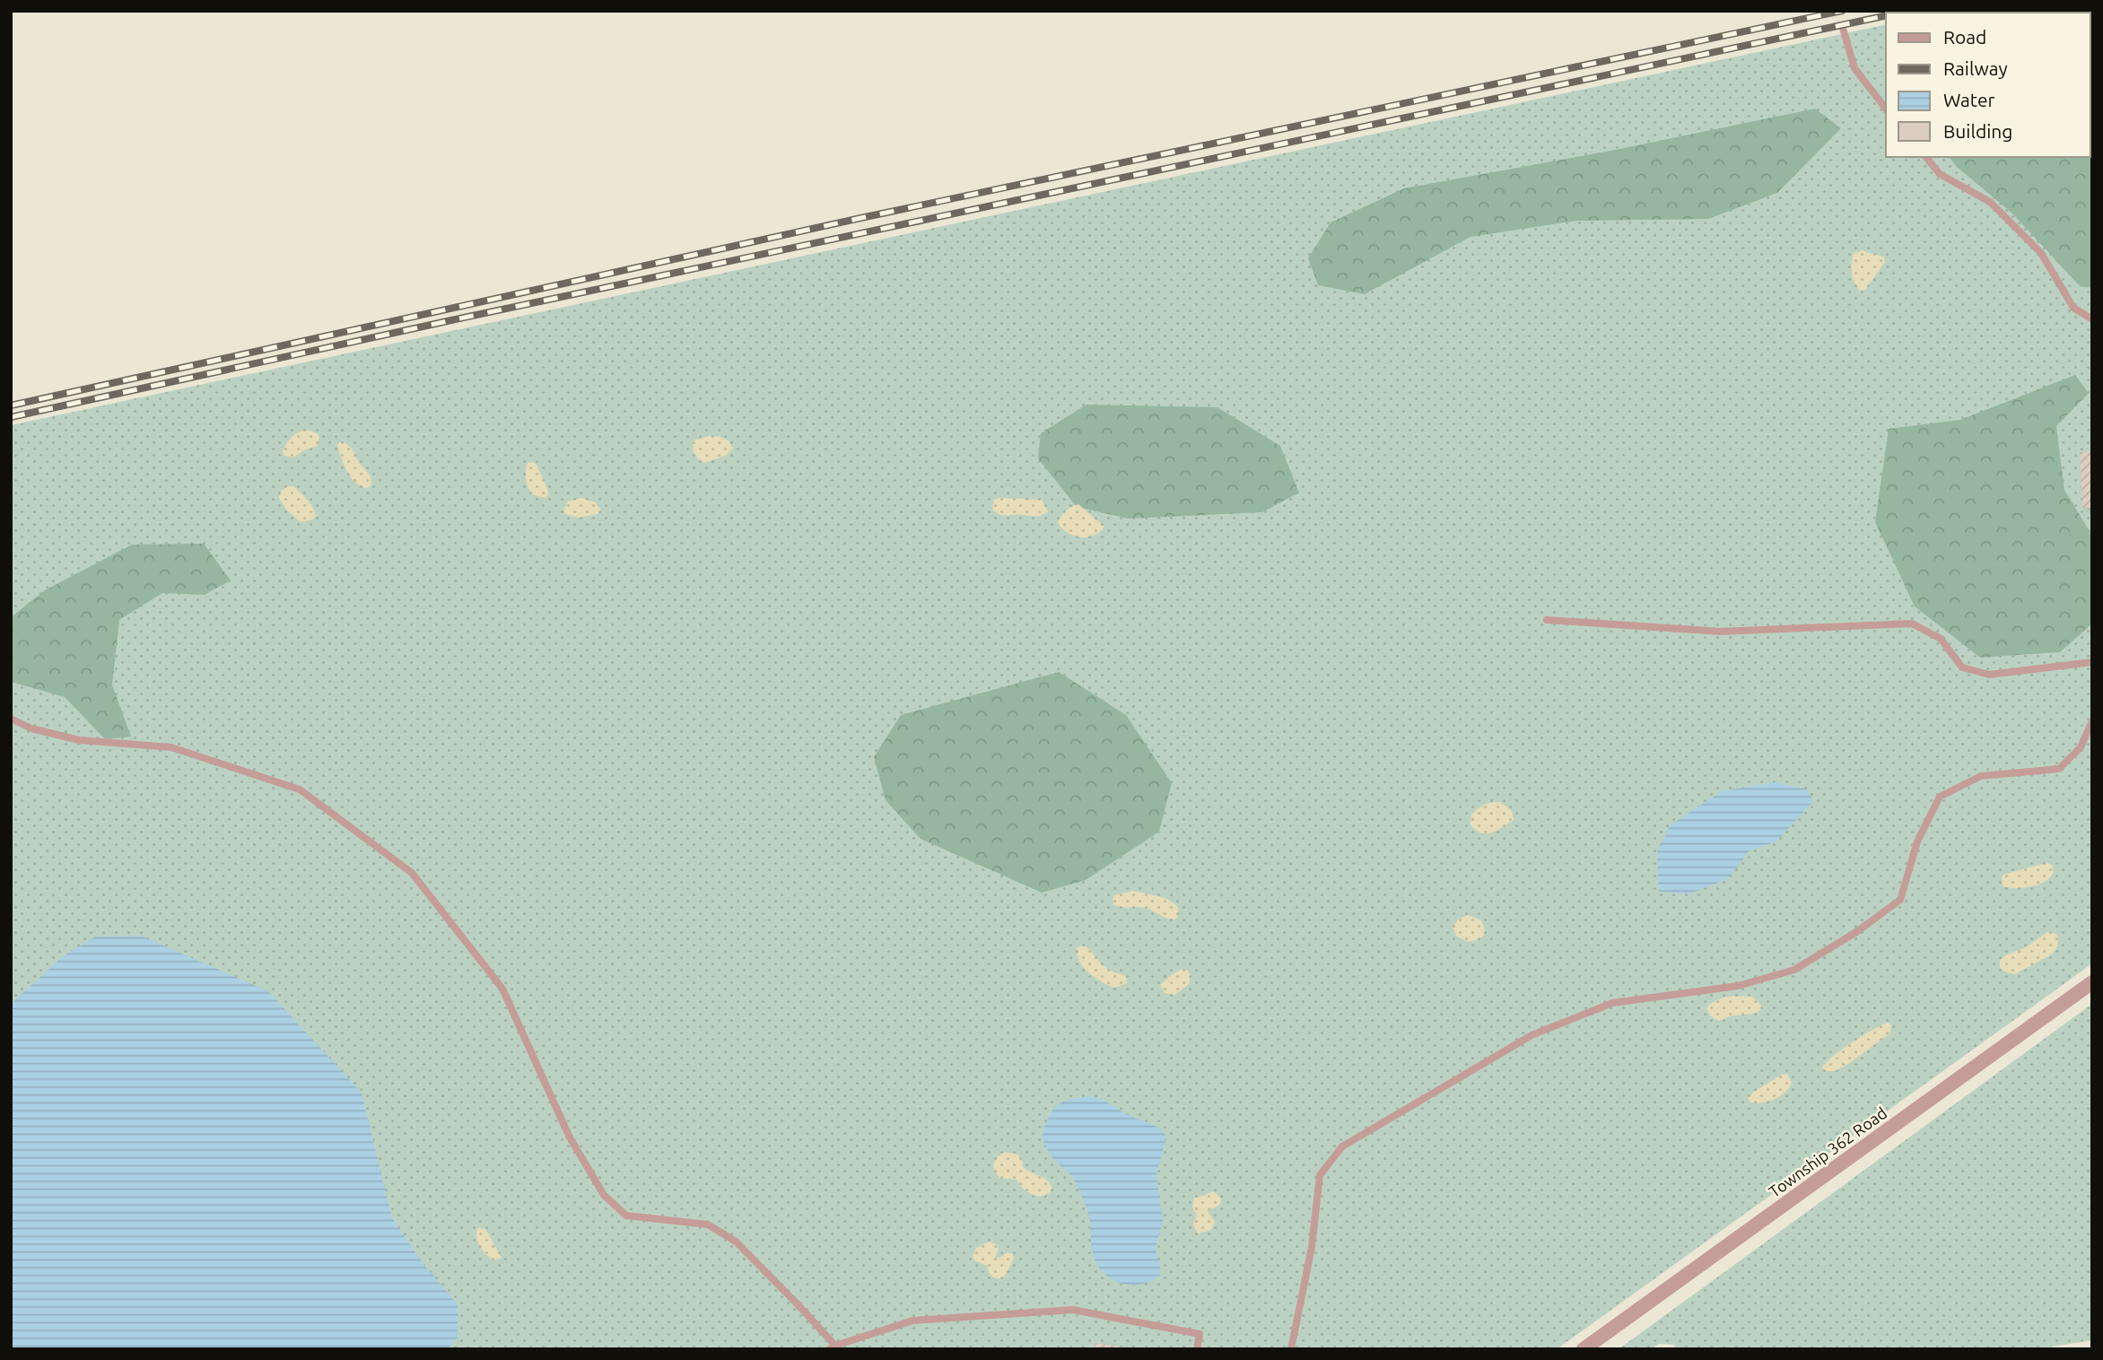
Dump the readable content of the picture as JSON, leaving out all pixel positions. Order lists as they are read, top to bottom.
{
  "streets": {
    "street": ["Township 362 Road"]
  },
  "legend": [
    "Road",
    "Railway",
    "Water",
    "Building"
  ]
}
